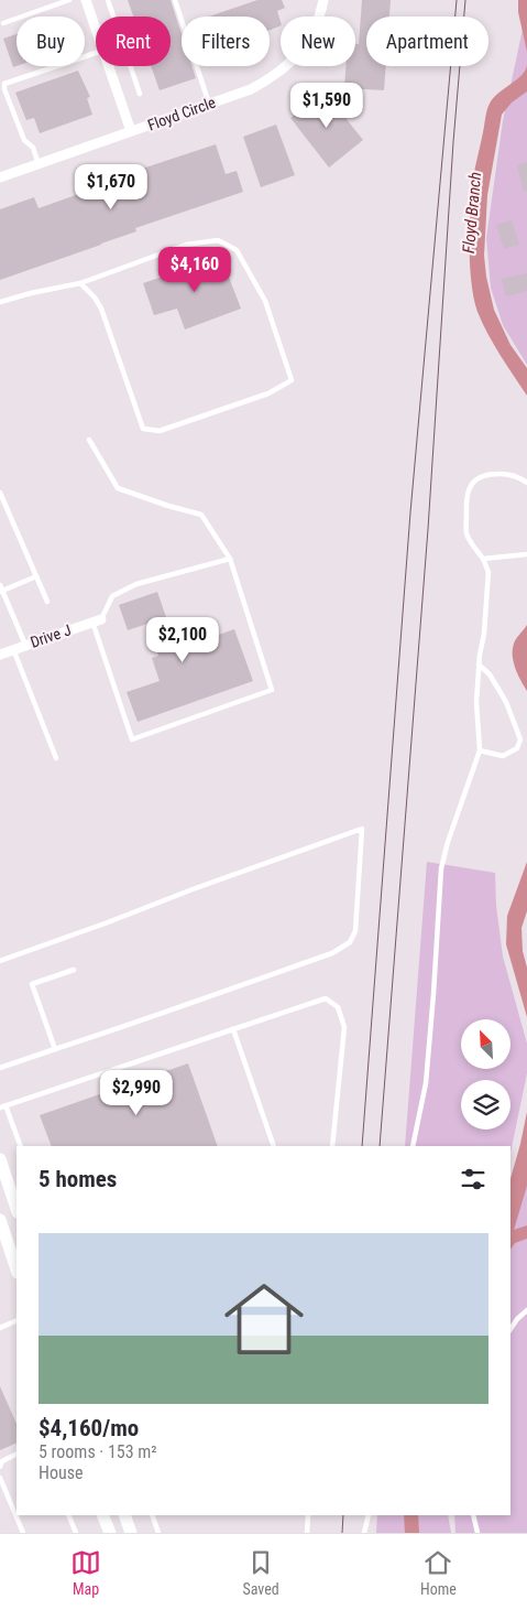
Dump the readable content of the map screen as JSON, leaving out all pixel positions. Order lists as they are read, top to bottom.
{
  "streets": {
    "street": ["Floyd Circle", "Drive J"]
  },
  "water": ["Floyd Branch"],
  "north": "top left",
  "page": {
    "chip": [
      "Buy",
      "Rent",
      "Filters",
      "New",
      "Apartment"
    ],
    "price": [
      "$1,590",
      "$1,670",
      "$4,160",
      "$2,100",
      "$2,990"
    ],
    "heading": "5 homes",
    "list": [
      {
        "name": "$4,160/mo",
        "note": "5 rooms · 153 m² · House"
      }
    ],
    "tabs": ["Map", "Saved", "Home"]
  }
}
